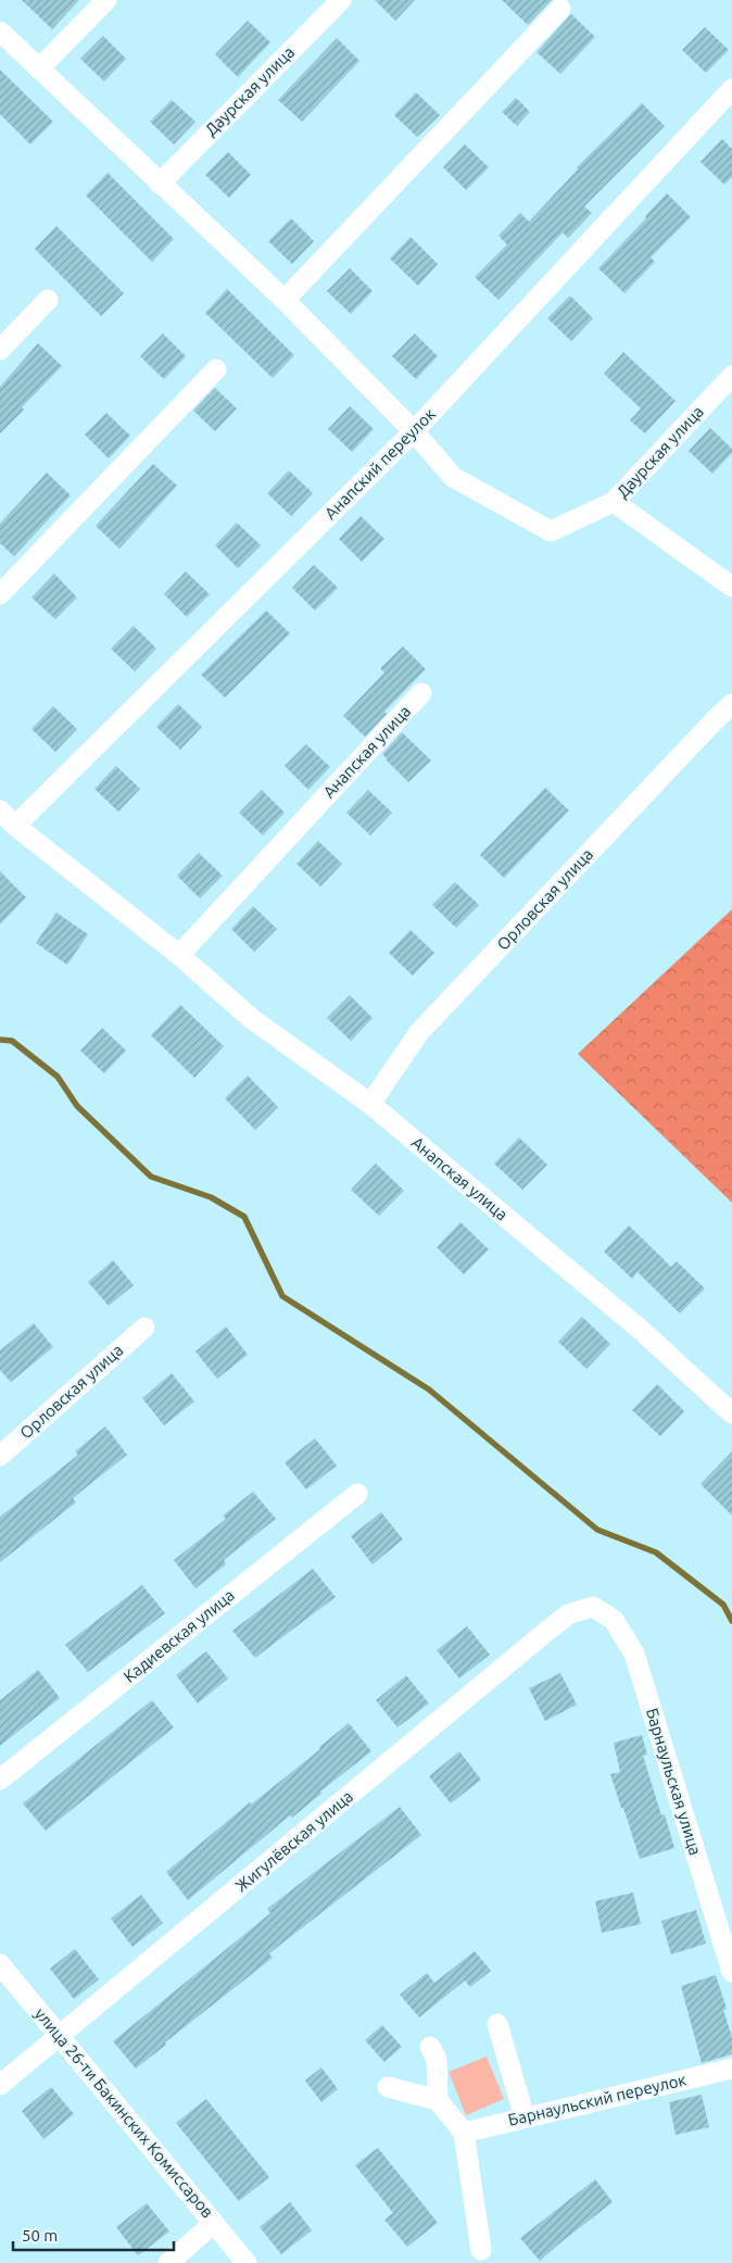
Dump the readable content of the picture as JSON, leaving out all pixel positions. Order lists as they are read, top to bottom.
{
  "streets": {
    "street": [
      "Даурская улица",
      "Анапский переулок",
      "Анапская улица",
      "Орловская улица",
      "Кадиевская улица",
      "Барнаульская улица",
      "Жигулёвская улица",
      "Барнаульский переулок",
      "улица 26-ти Бакинских Комиссаров"
    ]
  },
  "crossings": [
    ["Даурская улица", "Анапский переулок"],
    ["Анапский переулок", "Анапская улица"],
    ["Анапская улица", "Орловская улица"],
    ["Барнаульская улица", "Жигулёвская улица"],
    ["Жигулёвская улица", "улица 26-ти Бакинских Комиссаров"]
  ],
  "scale_bar": "50 m"
}
